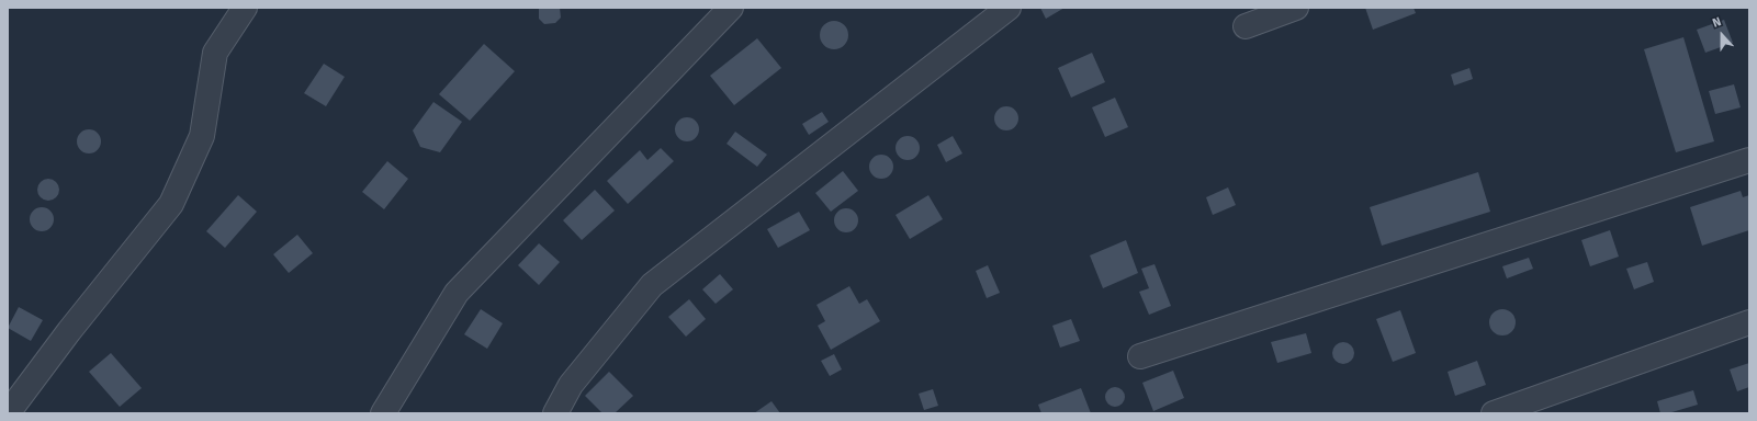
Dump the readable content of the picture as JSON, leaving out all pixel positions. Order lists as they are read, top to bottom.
{
  "north": "top"
}
